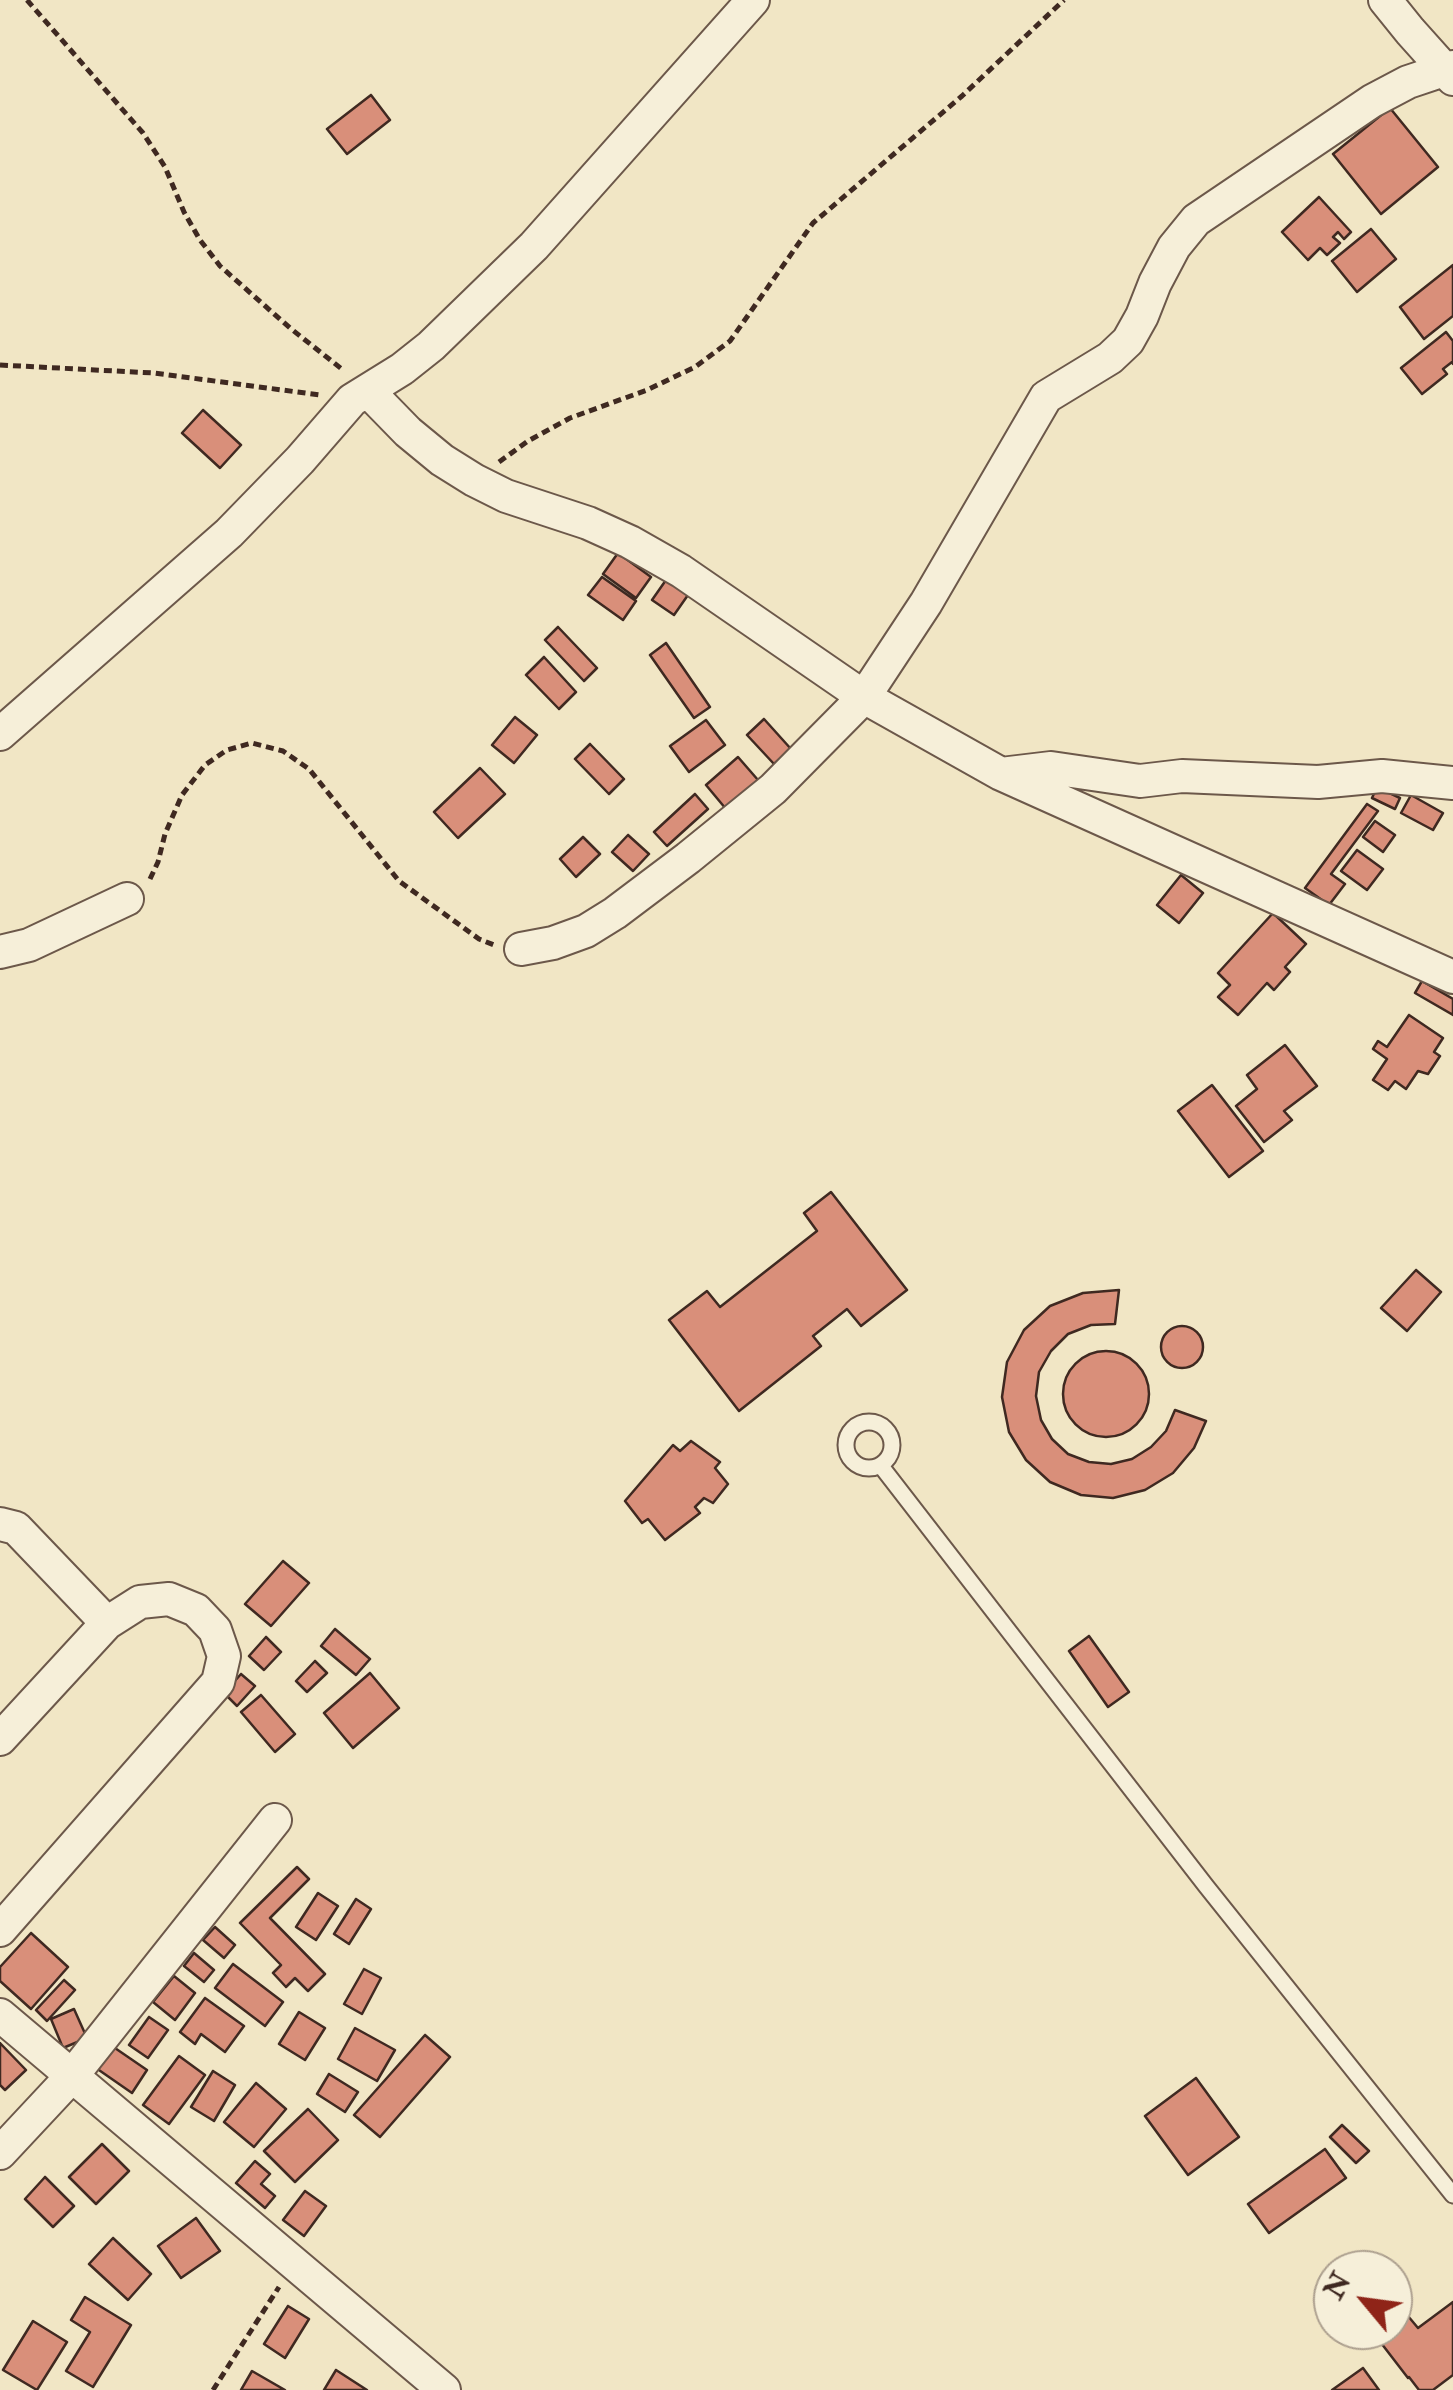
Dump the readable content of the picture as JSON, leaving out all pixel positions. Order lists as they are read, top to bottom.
{
  "north": "top left"
}
